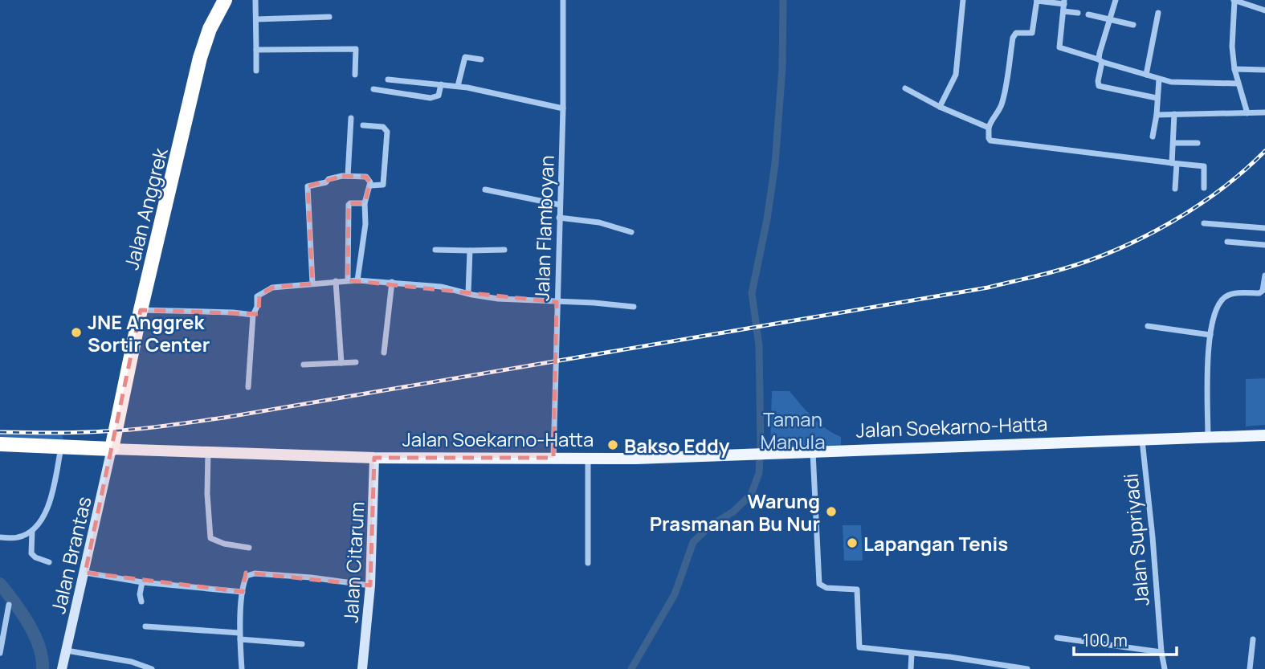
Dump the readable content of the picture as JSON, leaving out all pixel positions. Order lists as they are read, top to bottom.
{
  "streets": {
    "highway": ["Jalan Anggrek", "Jalan Soekarno-Hatta"],
    "main road": ["Jalan Brantas", "Jalan Citarum"],
    "street": ["Jalan Flamboyan", "Jalan Supriyadi"]
  },
  "crossings": [
    ["Jalan Anggrek", "Jalan Soekarno-Hatta"],
    ["Jalan Anggrek", "Jalan Brantas"],
    ["Jalan Flamboyan", "Jalan Soekarno-Hatta"],
    ["Jalan Soekarno-Hatta", "Jalan Supriyadi"],
    ["Jalan Soekarno-Hatta", "Jalan Brantas"],
    ["Jalan Soekarno-Hatta", "Jalan Citarum"]
  ],
  "parks": ["Taman Manula"],
  "places": [
    "JNE Anggrek Sortir Center",
    "Bakso Eddy",
    "Warung Prasmanan Bu Nur",
    "Lapangan Tenis"
  ],
  "scale_bar": "100 m"
}
